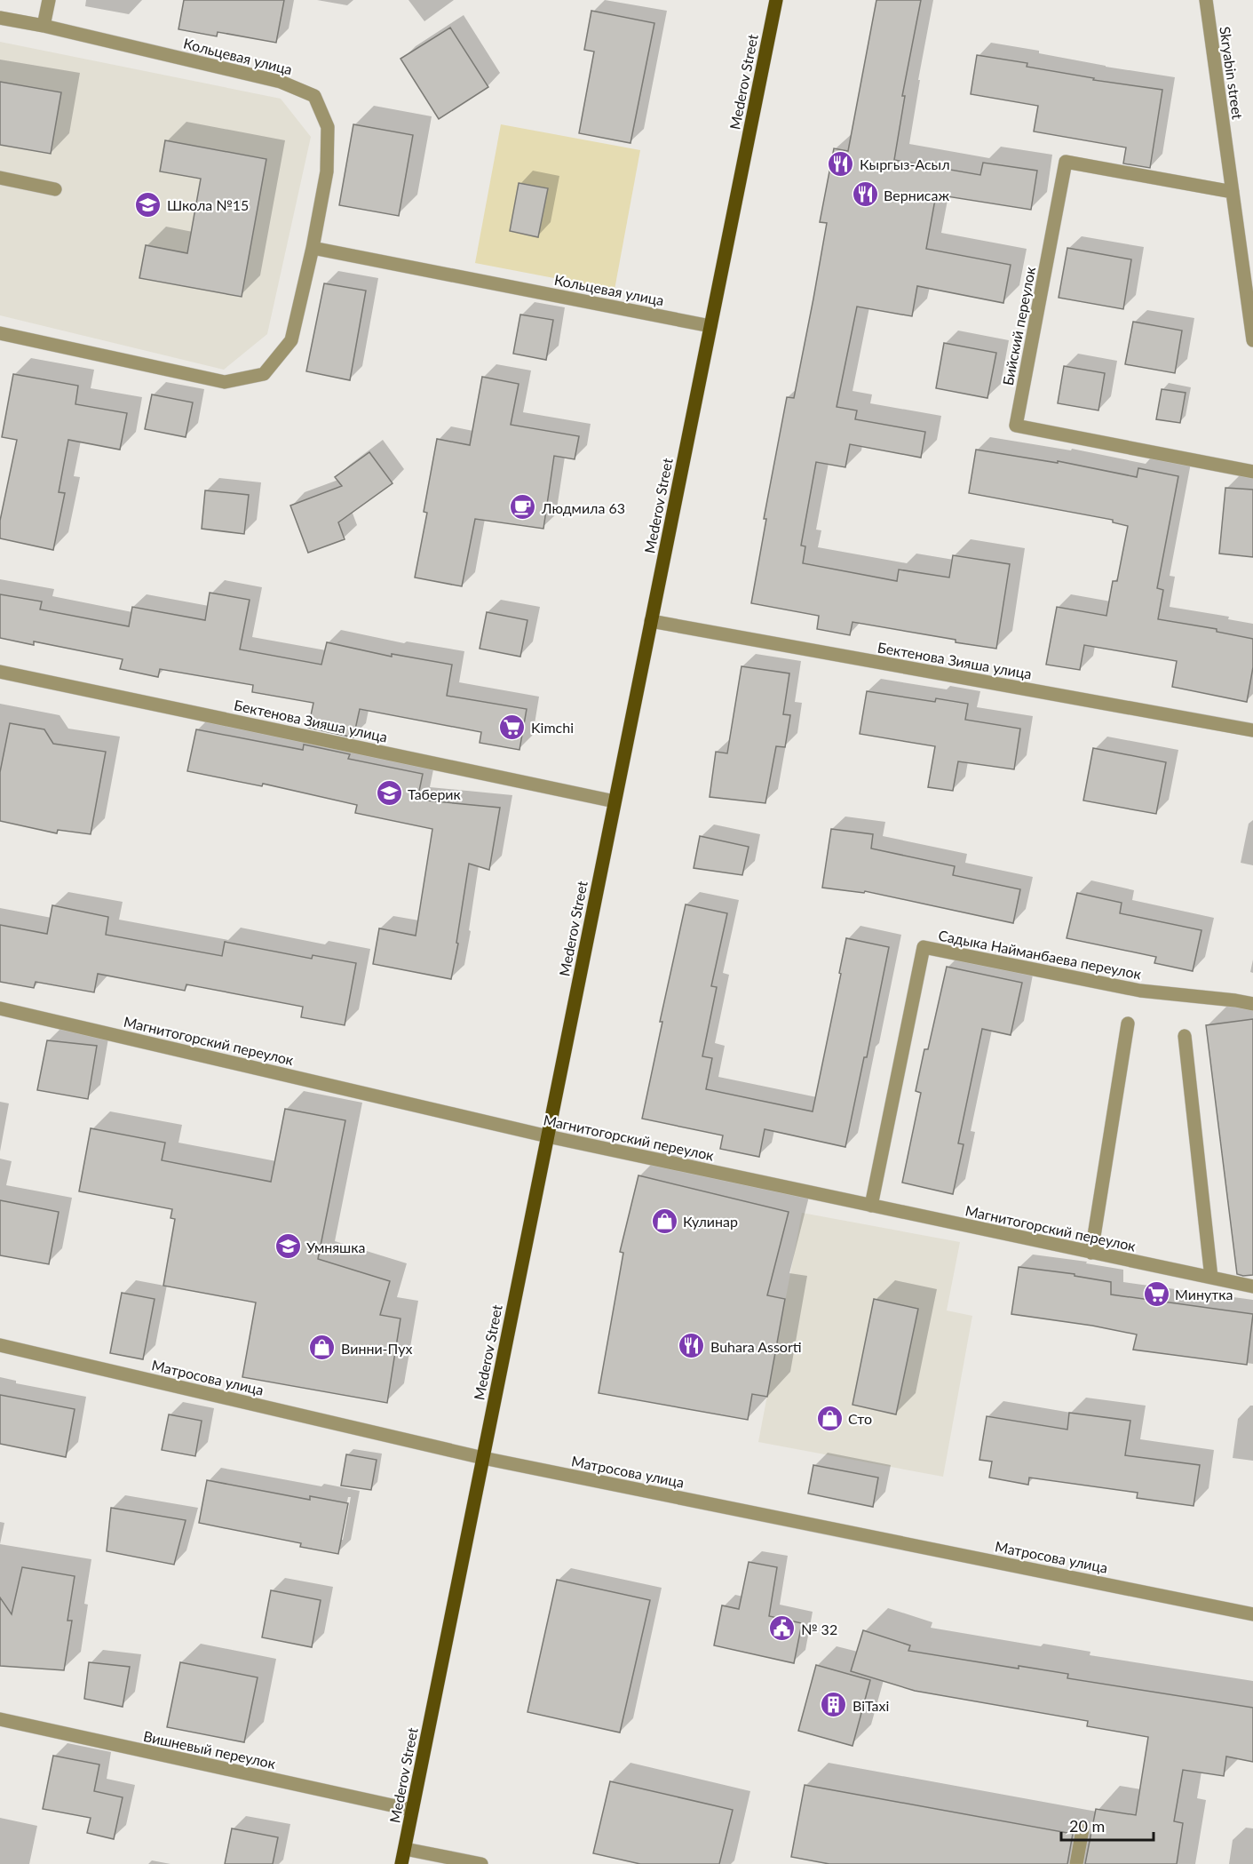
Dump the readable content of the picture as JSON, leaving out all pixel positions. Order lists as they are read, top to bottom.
{
  "streets": {
    "main road": ["Mederov Street"],
    "street": [
      "Кольцевая улица",
      "Skryabin street",
      "Бийский переулок",
      "Бектенова Зияша улица",
      "Садыка Найманбаева переулок",
      "Магнитогорский переулок",
      "Матросова улица",
      "Вишневый переулок"
    ]
  },
  "crossings": [
    ["Кольцевая улица", "Mederov Street"],
    ["Skryabin street", "Бийский переулок"],
    ["Mederov Street", "Бектенова Зияша улица"],
    ["Mederov Street", "Магнитогорский переулок"],
    ["Mederov Street", "Матросова улица"],
    ["Mederov Street", "Вишневый переулок"],
    ["Садыка Найманбаева переулок", "Магнитогорский переулок"]
  ],
  "places": {
    "restaurant": ["Кыргыз-Асыл", "Вернисаж", "Buhara Assorti"],
    "school or university": ["Школа №15", "Таберик", "Умняшка"],
    "cafe": ["Людмила 63"],
    "supermarket": ["Kimchi", "Минутка"],
    "shop": ["Кулинар", "Винни-Пух", "Сто"],
    "public building": ["№ 32"],
    "building": ["BiTaxi"]
  },
  "scale_bar": "20 m"
}
